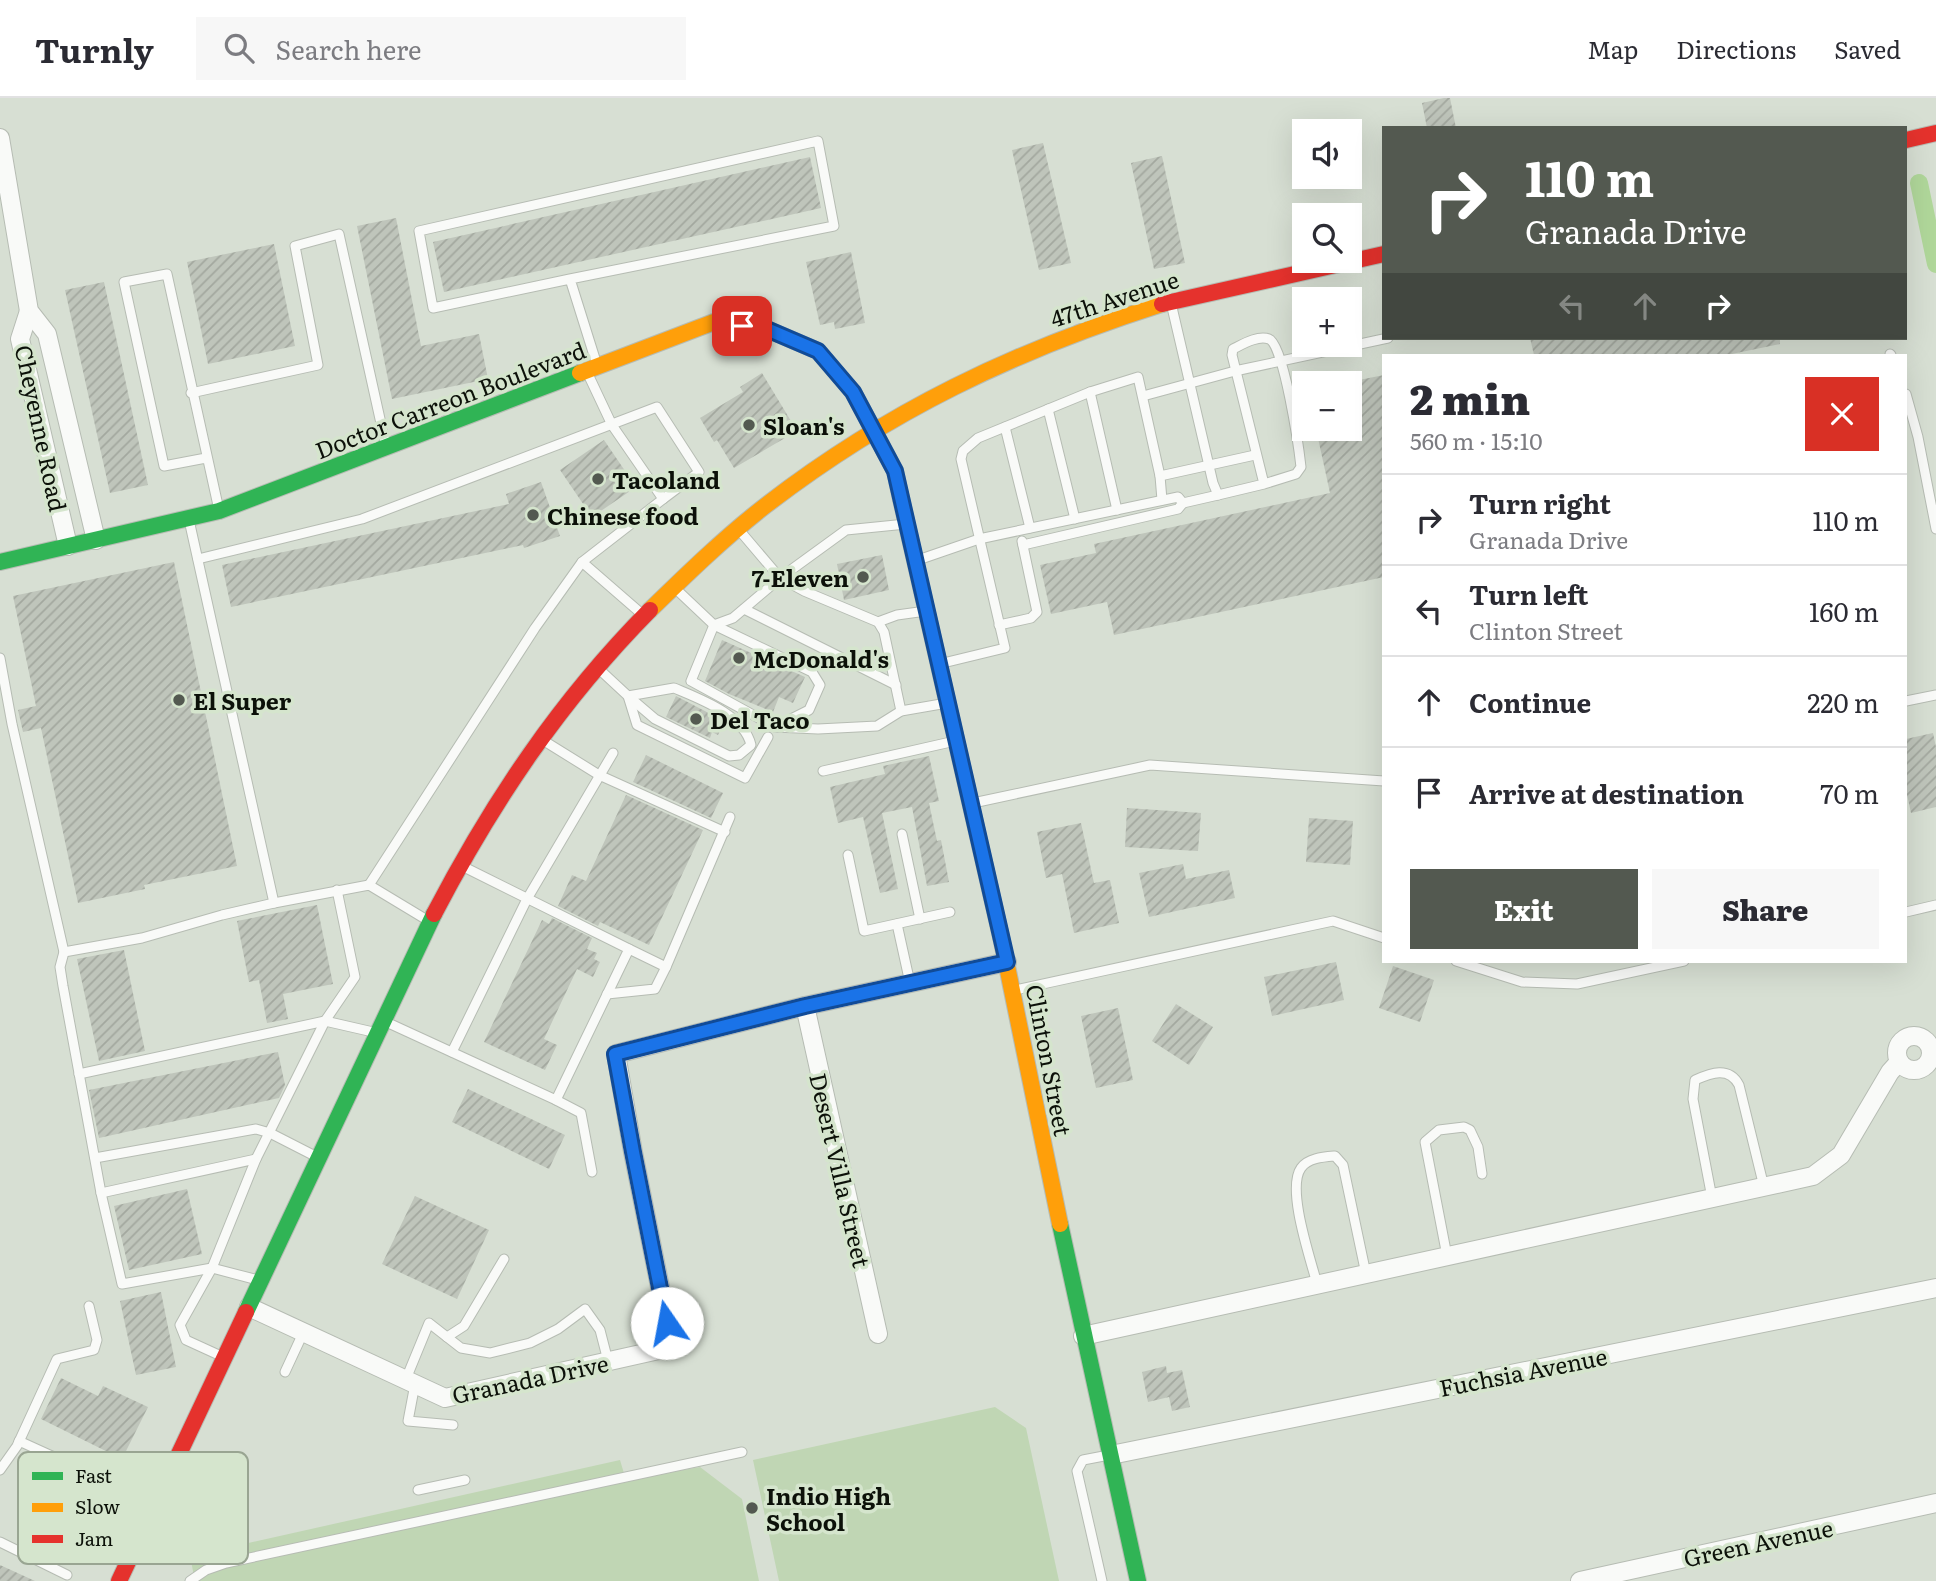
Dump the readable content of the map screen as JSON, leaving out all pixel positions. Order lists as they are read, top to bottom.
{
  "streets": {
    "main road": ["47th Avenue", "Doctor Carreon Boulevard", "Clinton Street"],
    "street": [
      "Cheyenne Road",
      "Desert Villa Street",
      "Fuchsia Avenue",
      "Granada Drive",
      "Green Avenue"
    ]
  },
  "crossings": [
    ["47th Avenue", "Doctor Carreon Boulevard"],
    ["47th Avenue", "Clinton Street"],
    ["47th Avenue", "Granada Drive"],
    ["Doctor Carreon Boulevard", "Cheyenne Road"],
    ["Doctor Carreon Boulevard", "Clinton Street"],
    ["Clinton Street", "Fuchsia Avenue"],
    ["Clinton Street", "Granada Drive"],
    ["Desert Villa Street", "Granada Drive"]
  ],
  "places": [
    "Sloan's",
    "Tacoland",
    "Chinese food",
    "7-Eleven",
    "McDonald's",
    "El Super",
    "Del Taco",
    "Indio High School"
  ],
  "legend": ["Fast", "Slow", "Jam"],
  "page": {
    "header": "Turnly",
    "search": "Search here",
    "nav": ["Map", "Directions", "Saved"],
    "map_buttons": ["+", "−"],
    "turn": ["110 m", "Granada Drive"],
    "heading": ["2 min", "560 m · 15:10"],
    "list": [
      {
        "name": "Turn right",
        "note": "Granada Drive",
        "value": "110 m"
      },
      {
        "name": "Turn left",
        "note": "Clinton Street",
        "value": "160 m"
      },
      {
        "name": "Continue",
        "value": "220 m"
      },
      {
        "name": "Arrive at destination",
        "value": "70 m"
      }
    ],
    "buttons": ["Exit", "Share"]
  }
}
